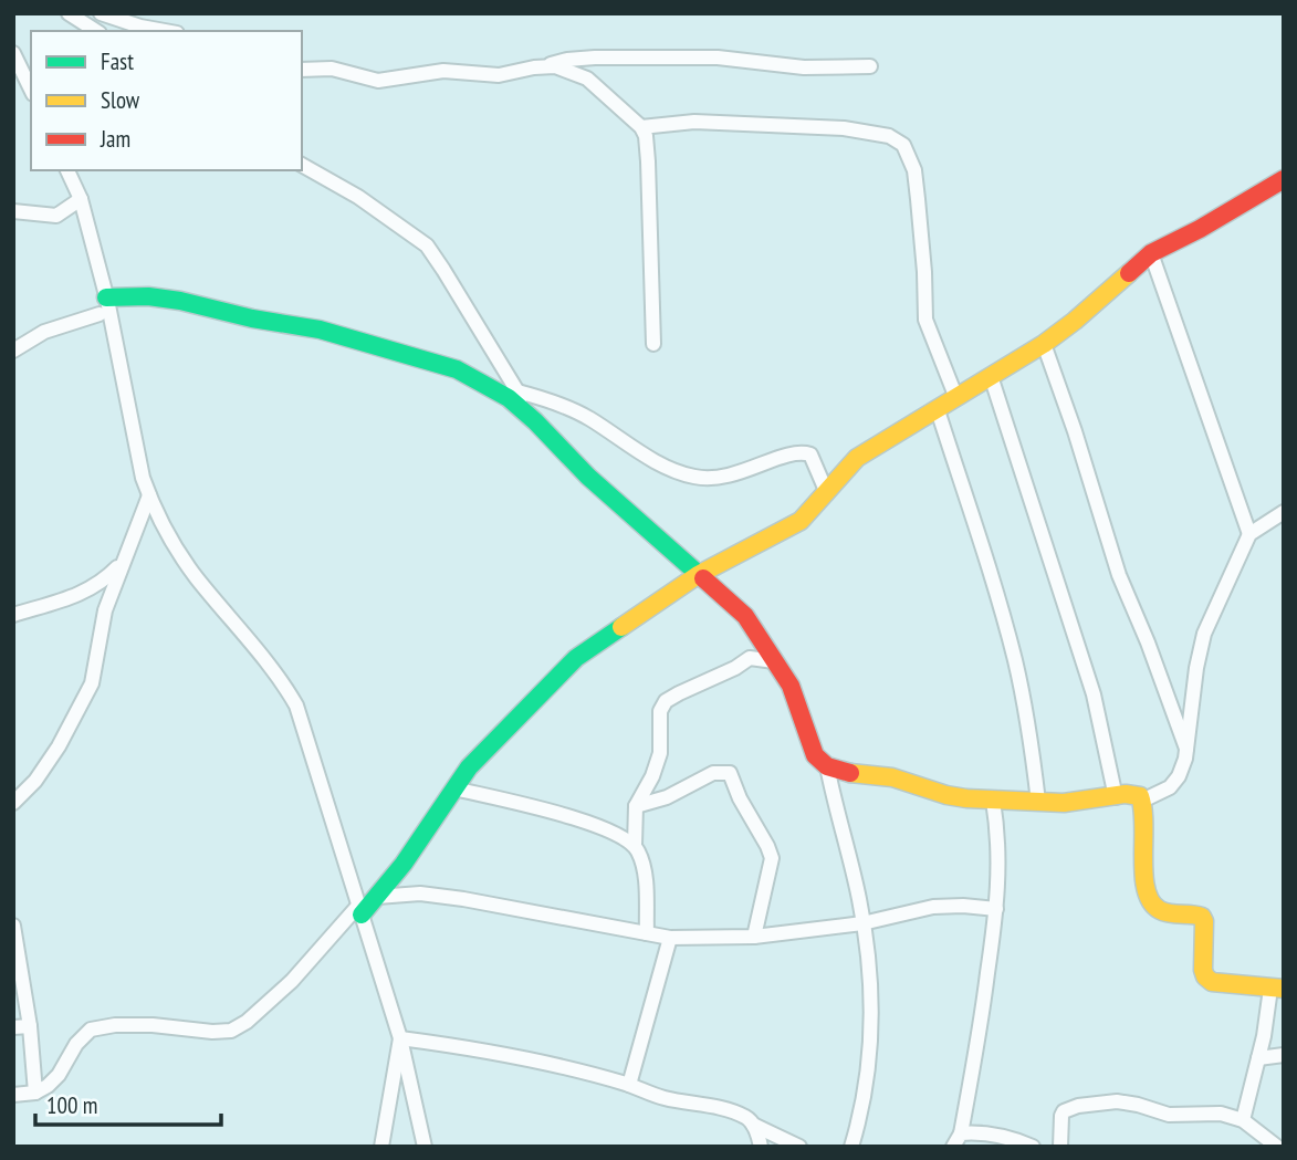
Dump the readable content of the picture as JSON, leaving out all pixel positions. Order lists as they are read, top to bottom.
{
  "legend": ["Fast", "Slow", "Jam"],
  "scale_bar": "100 m"
}
